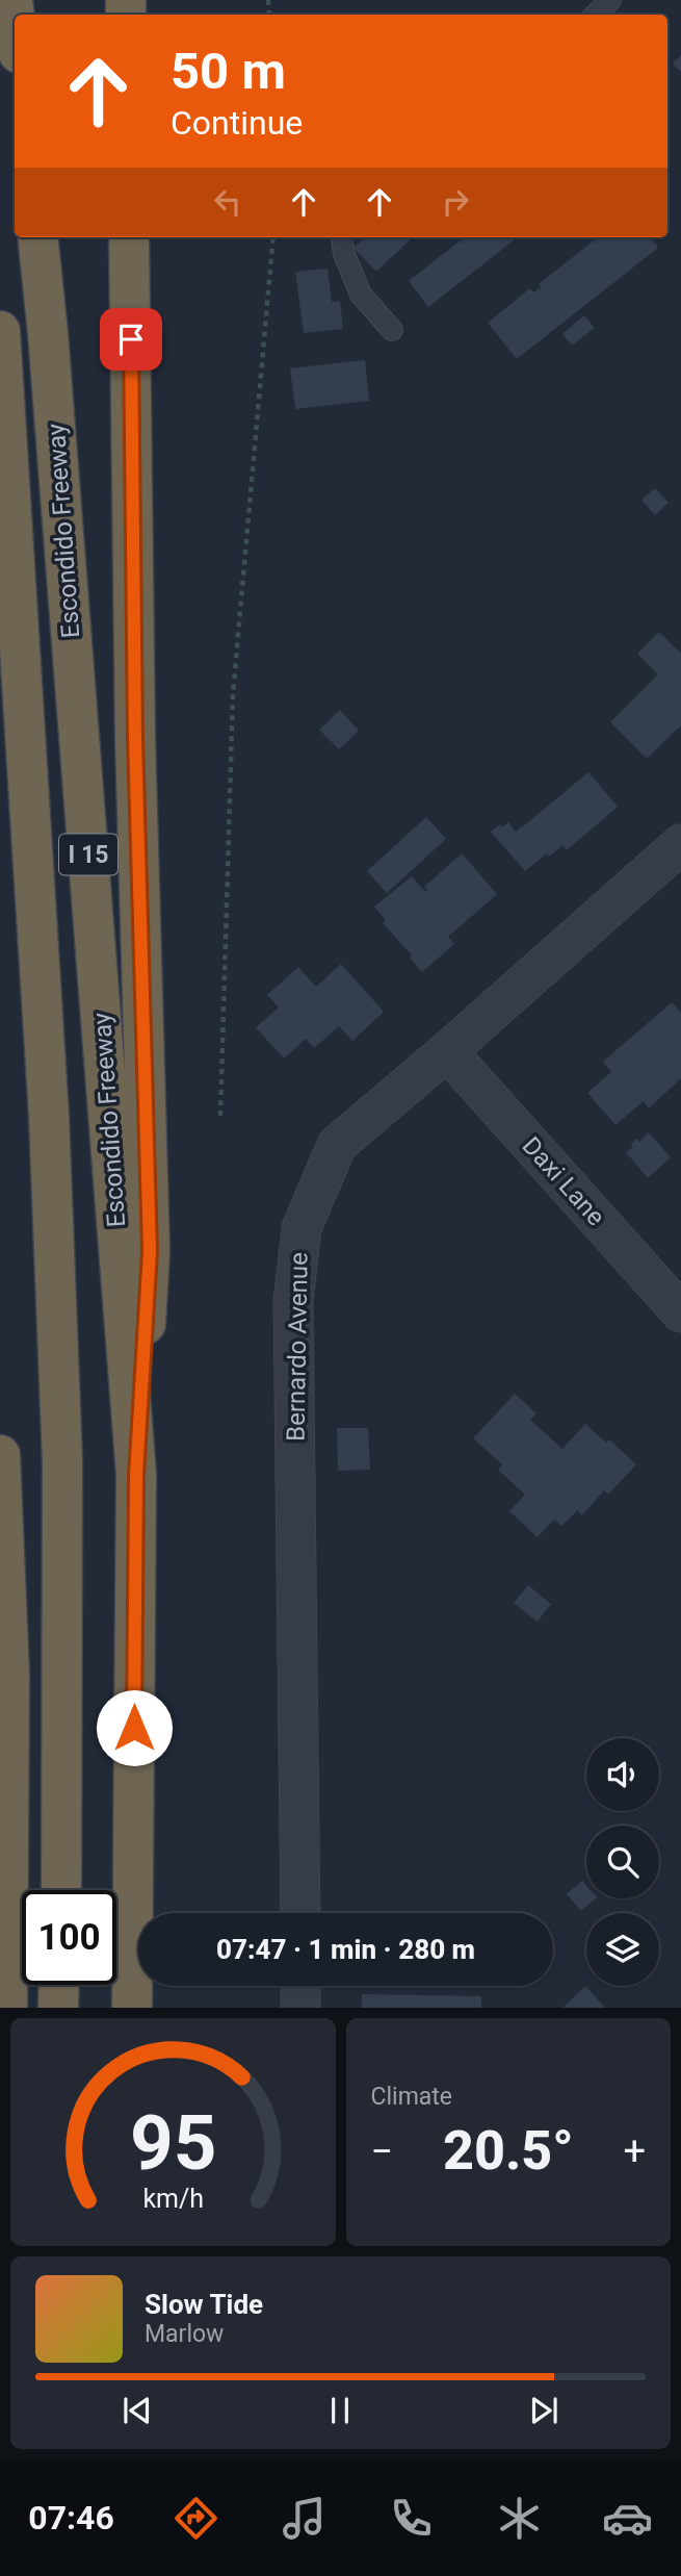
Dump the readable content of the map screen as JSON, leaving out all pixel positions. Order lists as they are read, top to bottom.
{
  "streets": {
    "highway": ["Escondido Freeway", "I 15"],
    "street": ["Daxi Lane", "Bernardo Avenue"]
  },
  "crossings": [
    ["Daxi Lane", "Bernardo Avenue"]
  ],
  "page": {
    "turn": ["50 m", "Continue"],
    "limit": "100",
    "trip": "07:47 · 1 min · 280 m",
    "tile": "Climate",
    "heat": ["−", "20.5°", "+"],
    "song": ["Slow Tide", "Marlow"],
    "tabs": "07:46",
    "gauge": ["95", "km/h"]
  }
}
